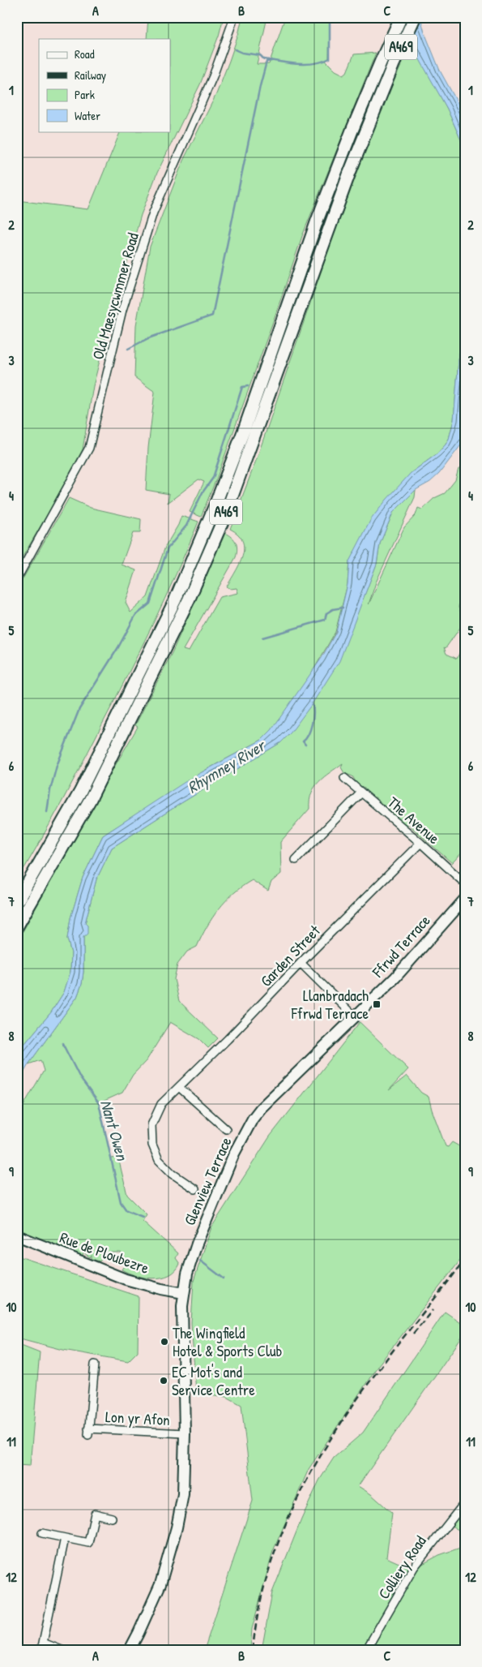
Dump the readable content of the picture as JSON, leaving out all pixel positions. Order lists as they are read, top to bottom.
{
  "streets": {
    "main road": ["A469"],
    "street": [
      "Old Maesycwmmer Road",
      "The Avenue",
      "Ffrwd Terrace",
      "Garden Street",
      "Glenview Terrace",
      "Rue de Ploubezre",
      "Lon yr Afon",
      "Colliery Road"
    ]
  },
  "crossings": [
    ["The Avenue", "Garden Street"],
    ["Ffrwd Terrace", "Glenview Terrace"],
    ["Glenview Terrace", "Rue de Ploubezre"],
    ["Glenview Terrace", "Lon yr Afon"]
  ],
  "water": ["Rhymney River", "Nant Owen"],
  "places": {
    "transit": ["Llanbradach Ffrwd Terrace"],
    "other": ["The Wingfield Hotel & Sports Club", "EC Mot's and Service Centre"]
  },
  "legend": [
    "Road",
    "Railway",
    "Park",
    "Water"
  ],
  "grid": {
    "columns": ["A", "B", "C"],
    "rows": [
      "1",
      "2",
      "3",
      "4",
      "5",
      "6",
      "7",
      "8",
      "9",
      "10",
      "11",
      "12"
    ]
  }
}
